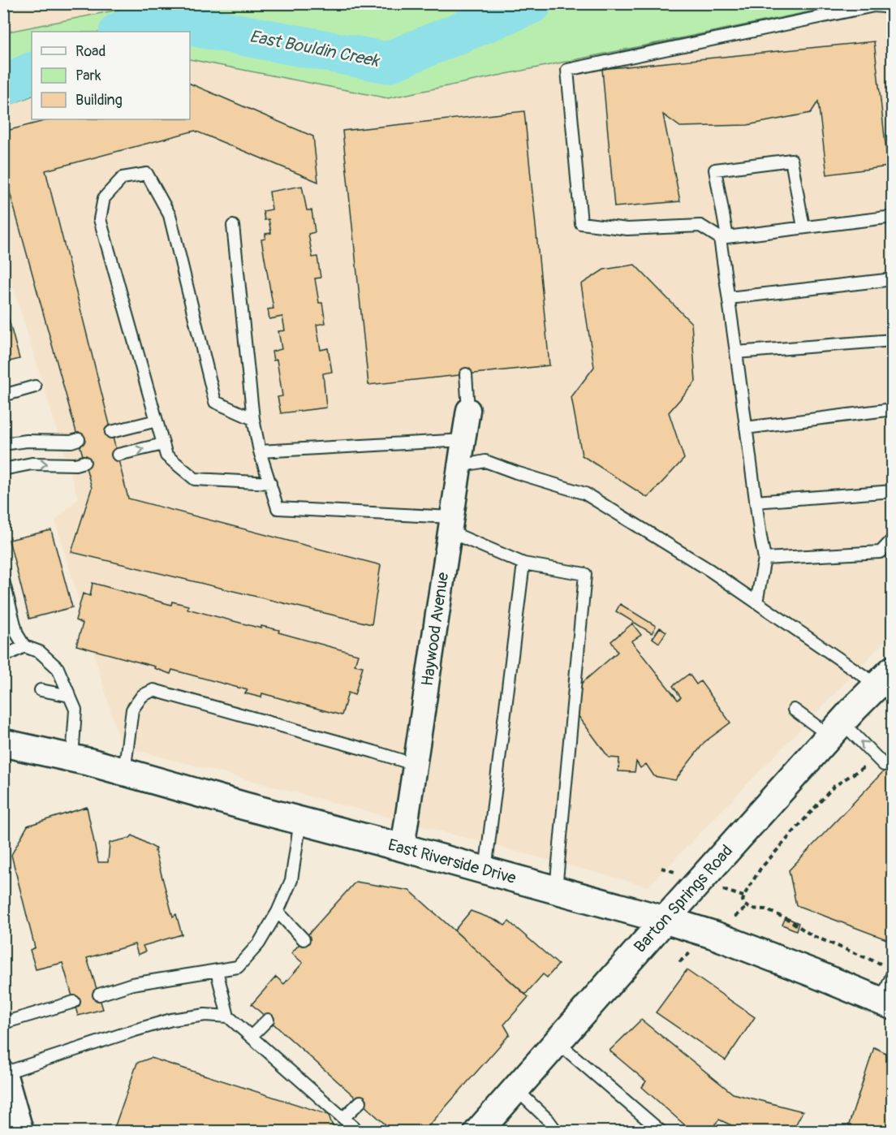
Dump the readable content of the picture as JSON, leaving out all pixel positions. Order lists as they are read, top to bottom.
{
  "streets": {
    "main road": ["East Riverside Drive", "Barton Springs Road"],
    "street": ["Haywood Avenue"]
  },
  "crossings": [
    ["Haywood Avenue", "East Riverside Drive"],
    ["East Riverside Drive", "Barton Springs Road"]
  ],
  "water": ["East Bouldin Creek"],
  "legend": ["Road", "Park", "Building"]
}
